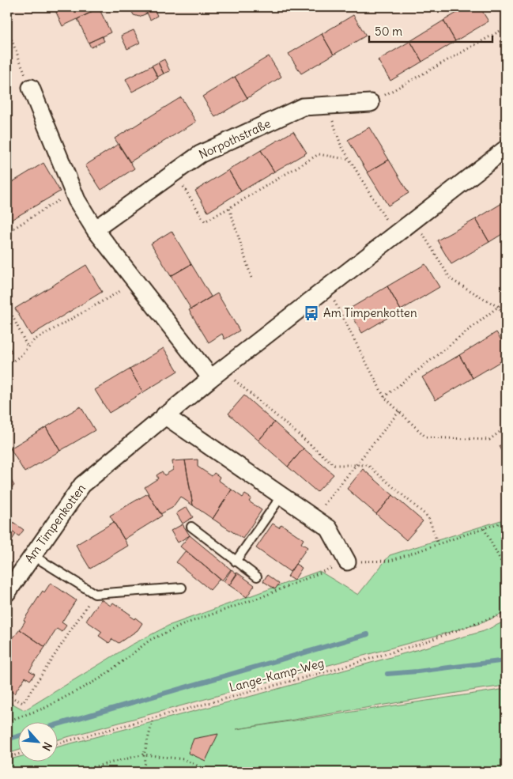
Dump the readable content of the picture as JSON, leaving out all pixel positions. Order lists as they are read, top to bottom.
{
  "streets": {
    "street": ["Norpothstraße", "Am Timpenkotten"],
    "path": ["Lange-Kamp-Weg"]
  },
  "places": {
    "bus stop": ["Am Timpenkotten"]
  },
  "scale_bar": "50 m",
  "north": "bottom right"
}
